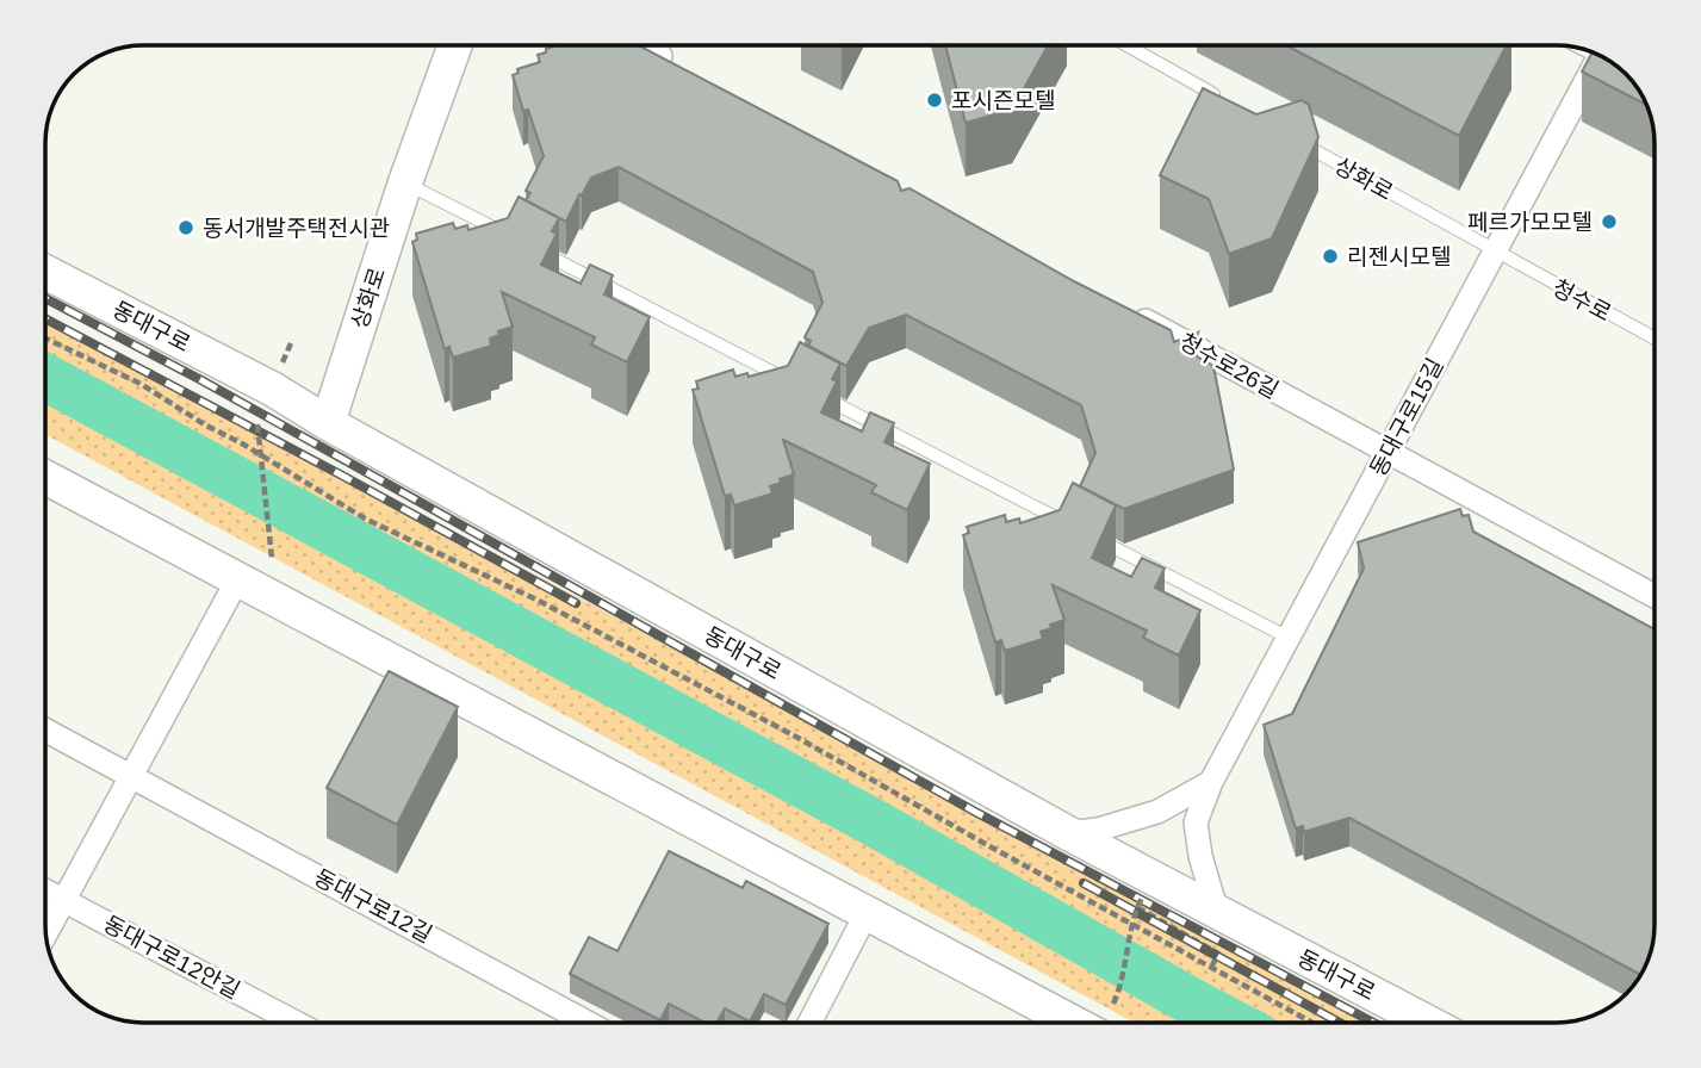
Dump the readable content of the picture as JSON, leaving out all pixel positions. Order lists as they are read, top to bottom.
{
  "streets": {
    "main road": ["상화로", "동대구로"],
    "street": [
      "청수로26길",
      "동대구로15길",
      "동대구로12길",
      "동대구로12안길"
    ],
    "lane": ["청수로"]
  },
  "crossings": [
    ["상화로", "청수로"],
    ["상화로", "동대구로"],
    ["상화로", "동대구로15길"],
    ["청수로", "동대구로15길"],
    ["동대구로", "동대구로15길"],
    ["청수로26길", "동대구로15길"]
  ],
  "places": [
    "포시즌모텔",
    "페르가모모텔",
    "동서개발주택전시관",
    "리젠시모텔"
  ]
}
